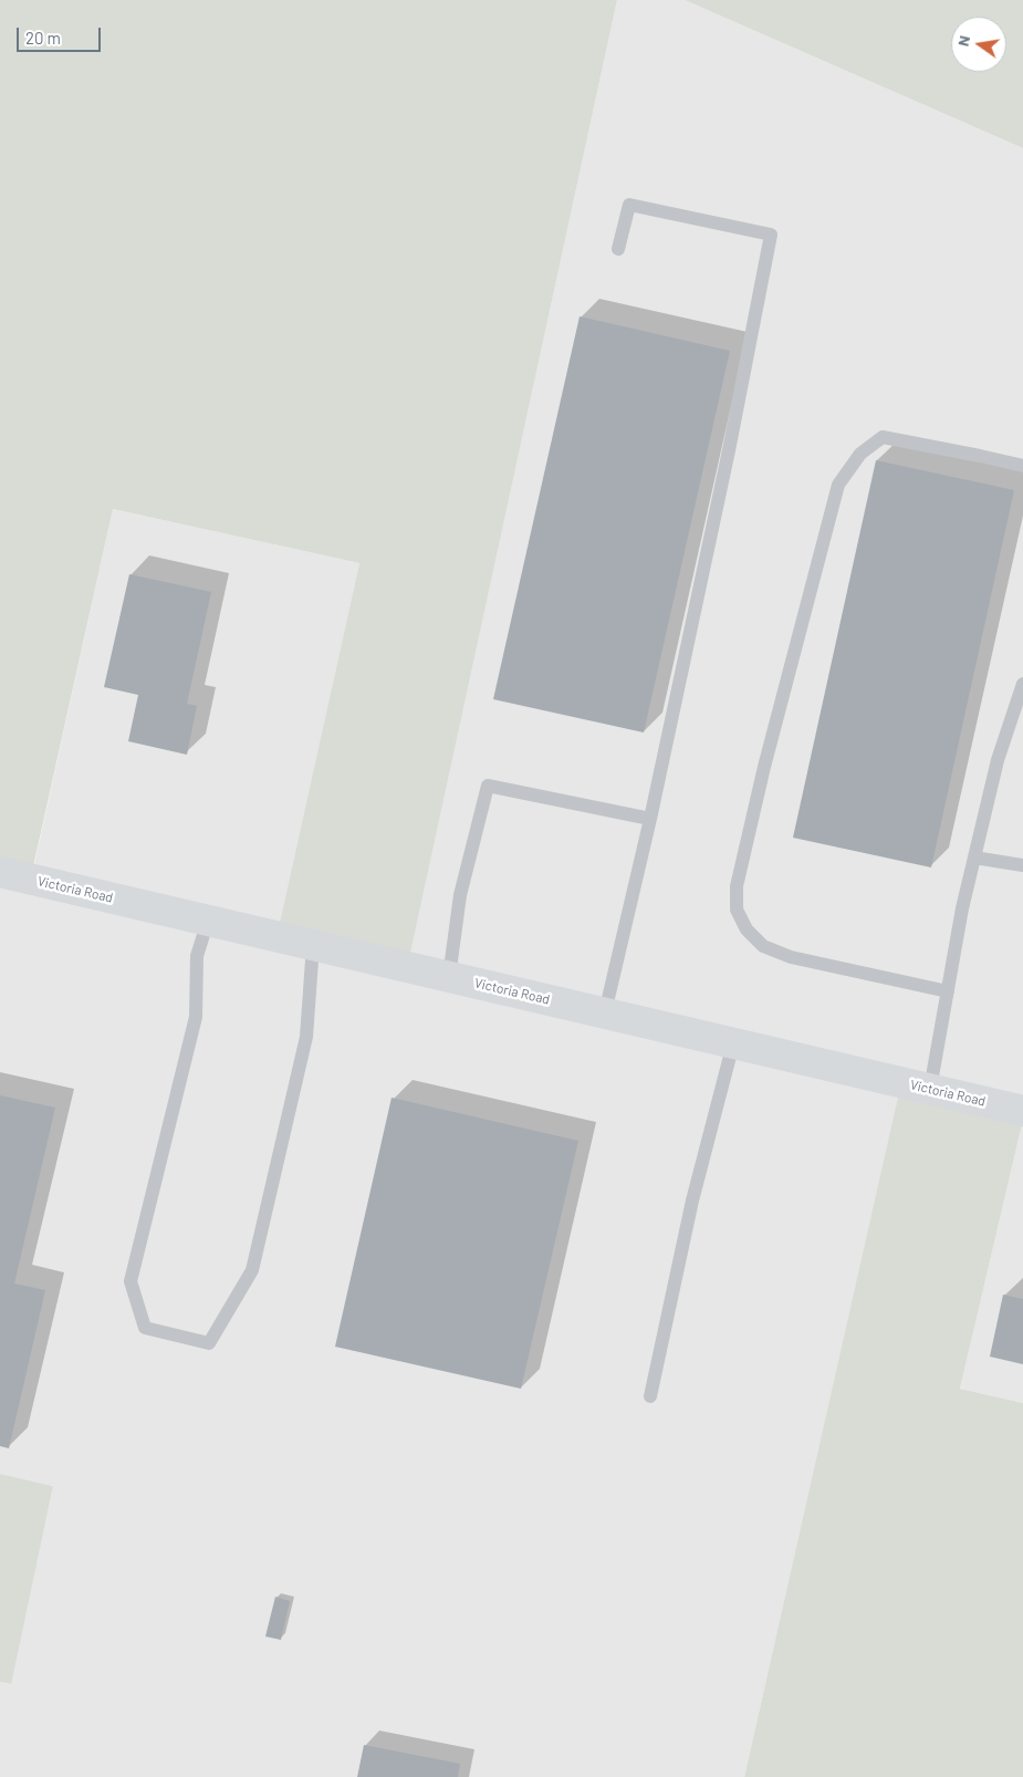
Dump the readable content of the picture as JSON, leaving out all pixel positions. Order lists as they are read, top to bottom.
{
  "streets": {
    "street": ["Victoria Road"]
  },
  "scale_bar": "20 m",
  "north": "left"
}
